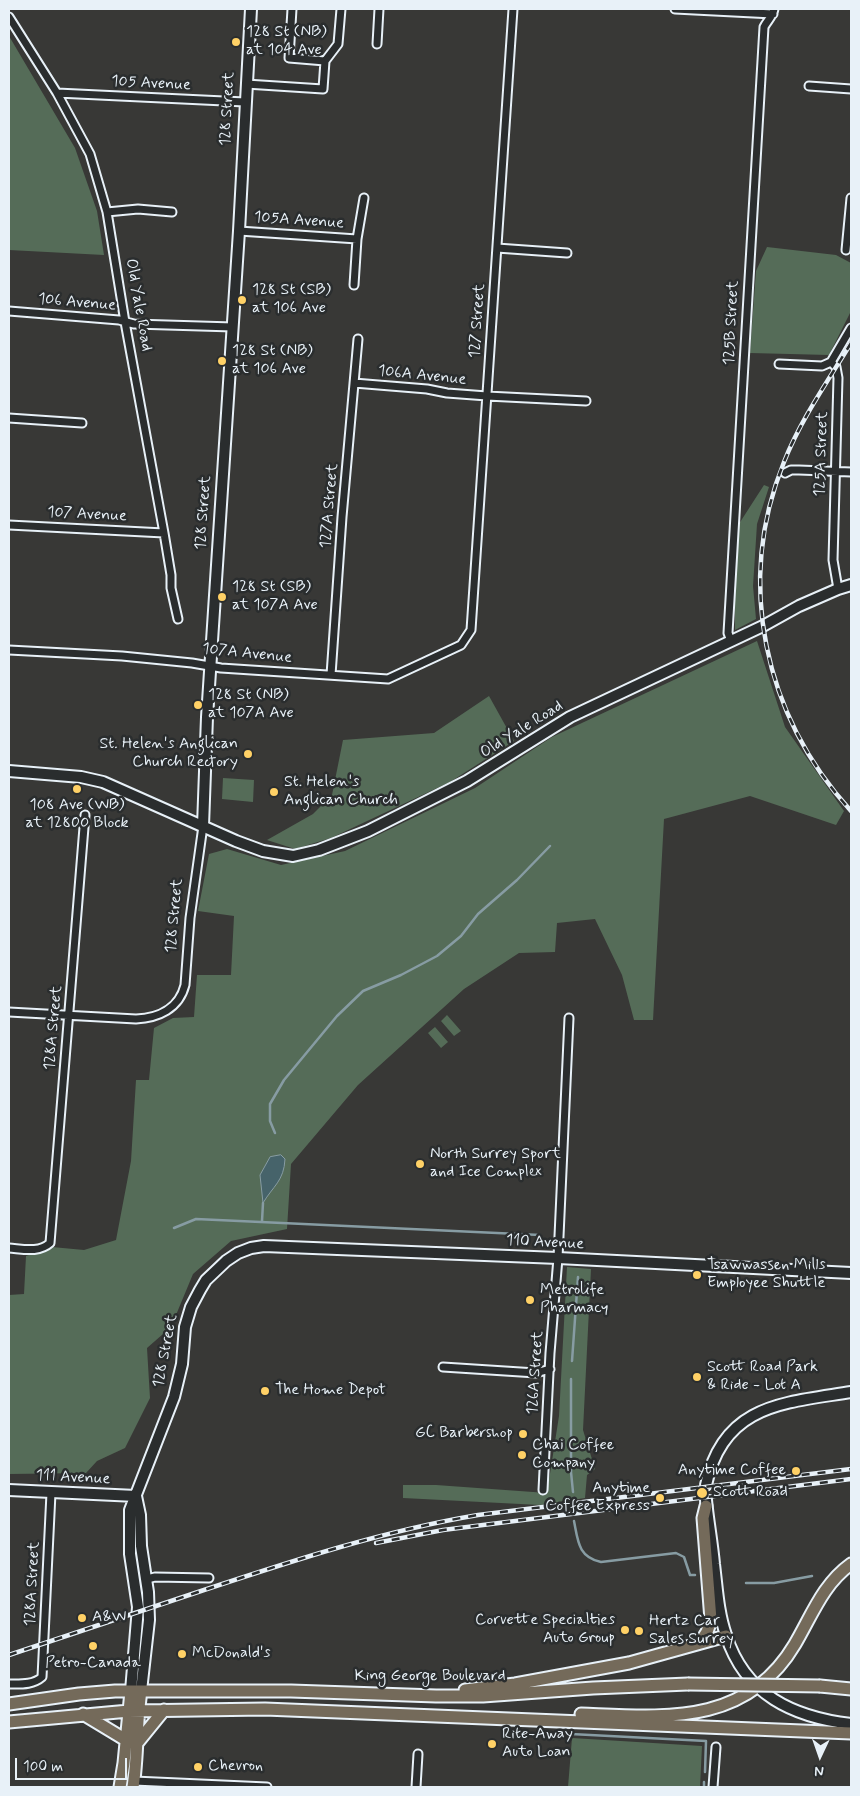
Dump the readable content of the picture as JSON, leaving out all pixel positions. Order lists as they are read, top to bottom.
{
  "streets": {
    "main road": [
      "128 Street",
      "Old Yale Road",
      "110 Avenue",
      "111 Avenue",
      "King George Boulevard"
    ],
    "street": [
      "105 Avenue",
      "105A Avenue",
      "106 Avenue",
      "127 Street",
      "125B Street",
      "106A Avenue",
      "125A Street",
      "127A Street",
      "107 Avenue",
      "107A Avenue",
      "128A Street",
      "126A Street"
    ]
  },
  "crossings": [
    ["105 Avenue", "128 Street"],
    ["105 Avenue", "Old Yale Road"],
    ["128 Street", "105A Avenue"],
    ["128 Street", "106 Avenue"],
    ["128 Street", "Old Yale Road"],
    ["128 Street", "107A Avenue"],
    ["128 Street", "128A Street"],
    ["128 Street", "110 Avenue"],
    ["128 Street", "111 Avenue"],
    ["128 Street", "King George Boulevard"],
    ["106 Avenue", "Old Yale Road"],
    ["Old Yale Road", "125B Street"],
    ["Old Yale Road", "125A Street"],
    ["Old Yale Road", "107 Avenue"],
    ["127 Street", "106A Avenue"],
    ["127 Street", "107A Avenue"],
    ["106A Avenue", "127A Street"],
    ["127A Street", "107A Avenue"],
    ["128A Street", "111 Avenue"],
    ["110 Avenue", "126A Street"]
  ],
  "places": [
    "128 St (NB) at 104 Ave",
    "128 St (SB) at 106 Ave",
    "128 St (NB) at 106 Ave",
    "128 St (SB) at 107A Ave",
    "128 St (NB) at 107A Ave",
    "St. Helen's Anglican Church Rectory",
    "108 Ave (WB) at 12800 Block",
    "St. Helen's Anglican Church",
    "North Surrey Sport and Ice Complex",
    "Tsawwassen Mills Employee Shuttle",
    "Metrolife Pharmacy",
    "Scott Road Park & Ride - Lot A",
    "The Home Depot",
    "GC Barbershop",
    "Chai Coffee Company",
    "Anytime Coffee",
    "Scott Road",
    "Anytime Coffee Express",
    "A&W",
    "Corvette Specialties Auto Group",
    "Hertz Car Sales Surrey",
    "Petro-Canada",
    "McDonald's",
    "Rite-Away Auto Loan",
    "Chevron"
  ],
  "scale_bar": "100 m",
  "north": "bottom"
}
